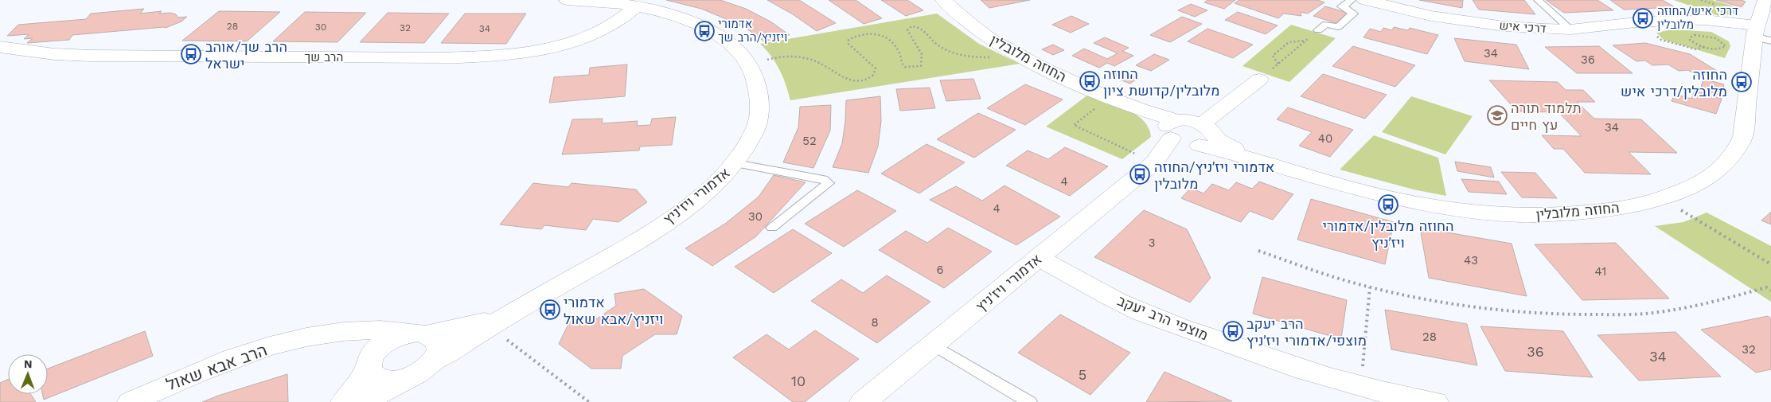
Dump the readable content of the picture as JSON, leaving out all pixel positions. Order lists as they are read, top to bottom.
{
  "streets": {
    "street": [
      "דרכי איש",
      "הרב שך",
      "החוזה מלובלין",
      "אדמורי ויז'ניץ",
      "מוצפי הרב יעקב",
      "הרב אבא שאול"
    ]
  },
  "crossings": [
    ["דרכי איש", "החוזה מלובלין"],
    ["הרב שך", "אדמורי ויז'ניץ"],
    ["החוזה מלובלין", "אדמורי ויז'ניץ"],
    ["אדמורי ויז'ניץ", "מוצפי הרב יעקב"],
    ["אדמורי ויז'ניץ", "הרב אבא שאול"]
  ],
  "places": {
    "bus stop": [
      "דרכי איש/החוזה מלובלין",
      "אדמורי ויזניץ/הרב שך",
      "הרב שך/אוהב ישראל",
      "החוזה מלובלין/קדושת ציון",
      "החוזה מלובלין/דרכי איש",
      "אדמורי ויז׳ניץ/החוזה מלובלין",
      "החוזה מלובלין/אדמורי ויז׳ניץ",
      "אדמורי ויזניץ/אבא שאול",
      "הרב יעקב מוצפי/אדמורי ויז׳ניץ"
    ],
    "school or university": ["תלמוד תורה עץ חיים"]
  },
  "house_numbers": [
    "28",
    "30",
    "32",
    "34",
    "34",
    "36",
    "34",
    "40",
    "52",
    "4",
    "4",
    "30",
    "3",
    "43",
    "6",
    "41",
    "8",
    "28",
    "32",
    "36",
    "34",
    "5",
    "10"
  ],
  "north": "top"
}
